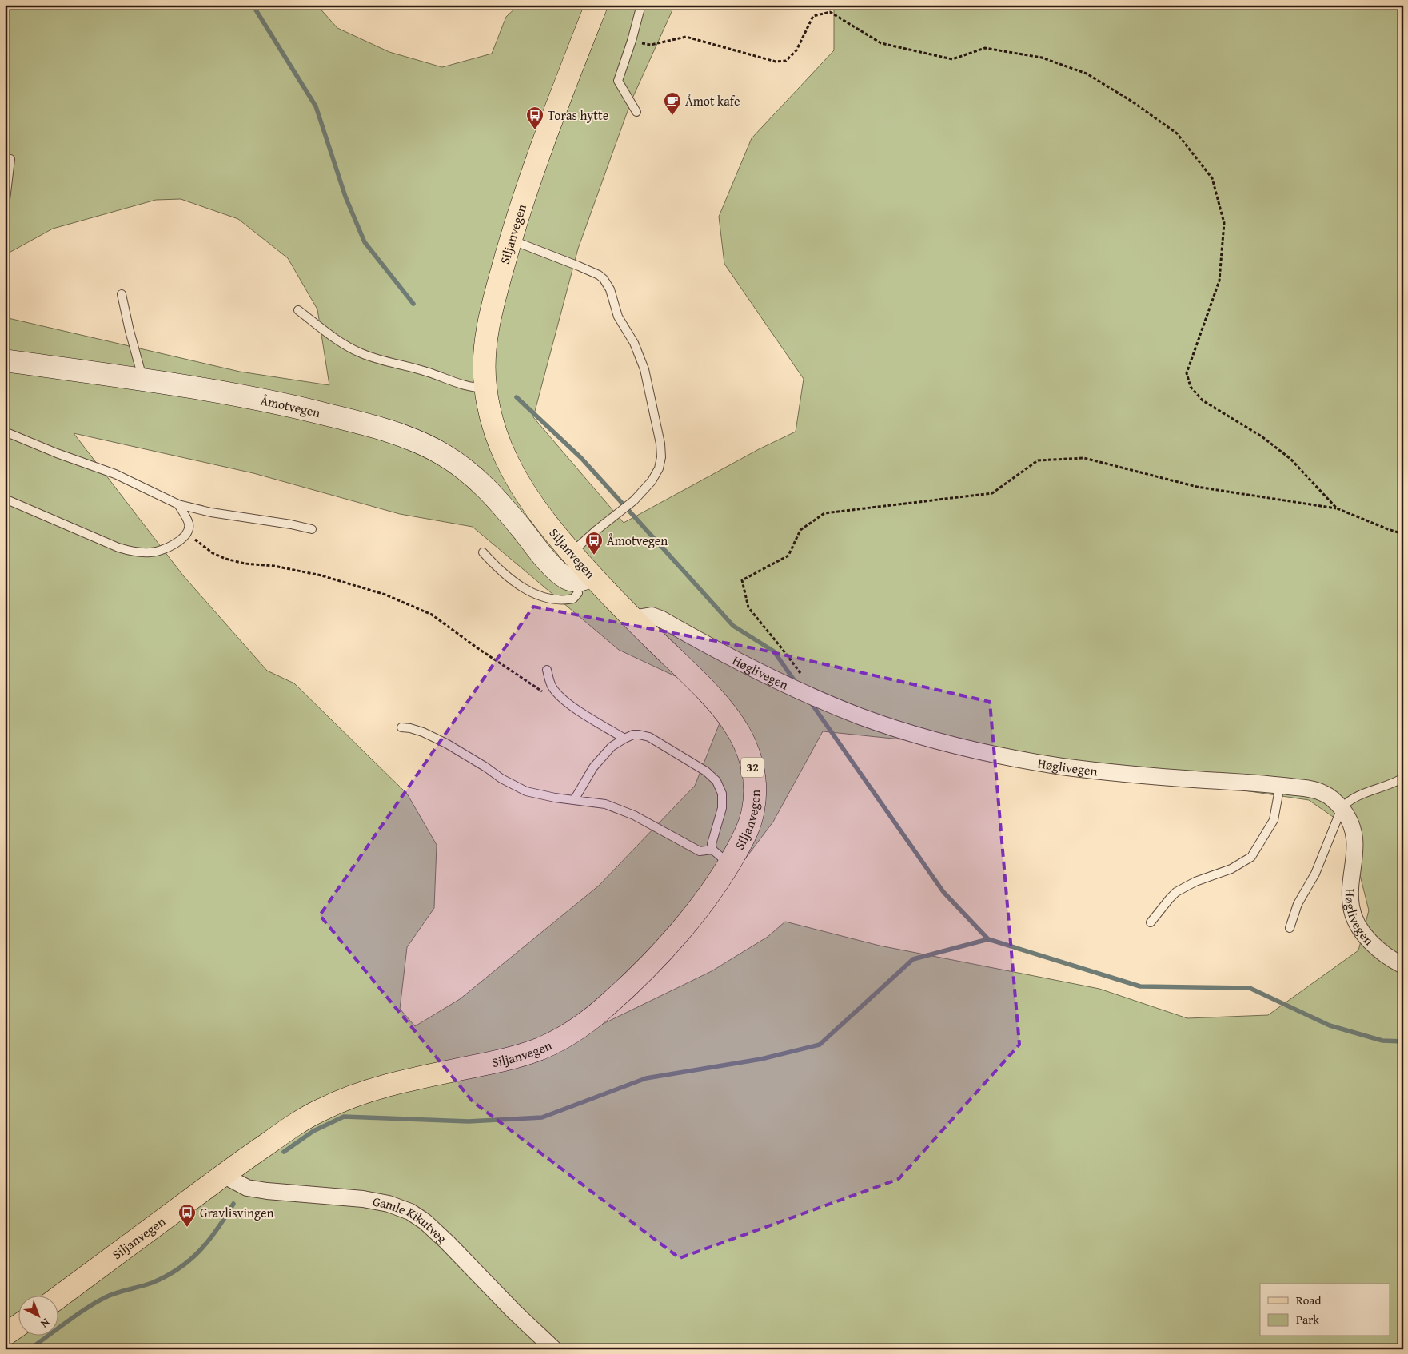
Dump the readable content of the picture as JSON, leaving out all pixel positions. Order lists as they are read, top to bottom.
{
  "streets": {
    "main road": ["Siljanvegen", "Åmotvegen", "32"],
    "street": ["Høglivegen", "Gamle Kikutveg"]
  },
  "crossings": [
    ["Siljanvegen", "Åmotvegen"],
    ["Siljanvegen", "Høglivegen"],
    ["Siljanvegen", "Gamle Kikutveg"]
  ],
  "places": {
    "cafe": ["Åmot kafe"],
    "bus stop": ["Toras hytte", "Åmotvegen", "Gravlisvingen"]
  },
  "legend": ["Road", "Park"],
  "north": "bottom right"
}
